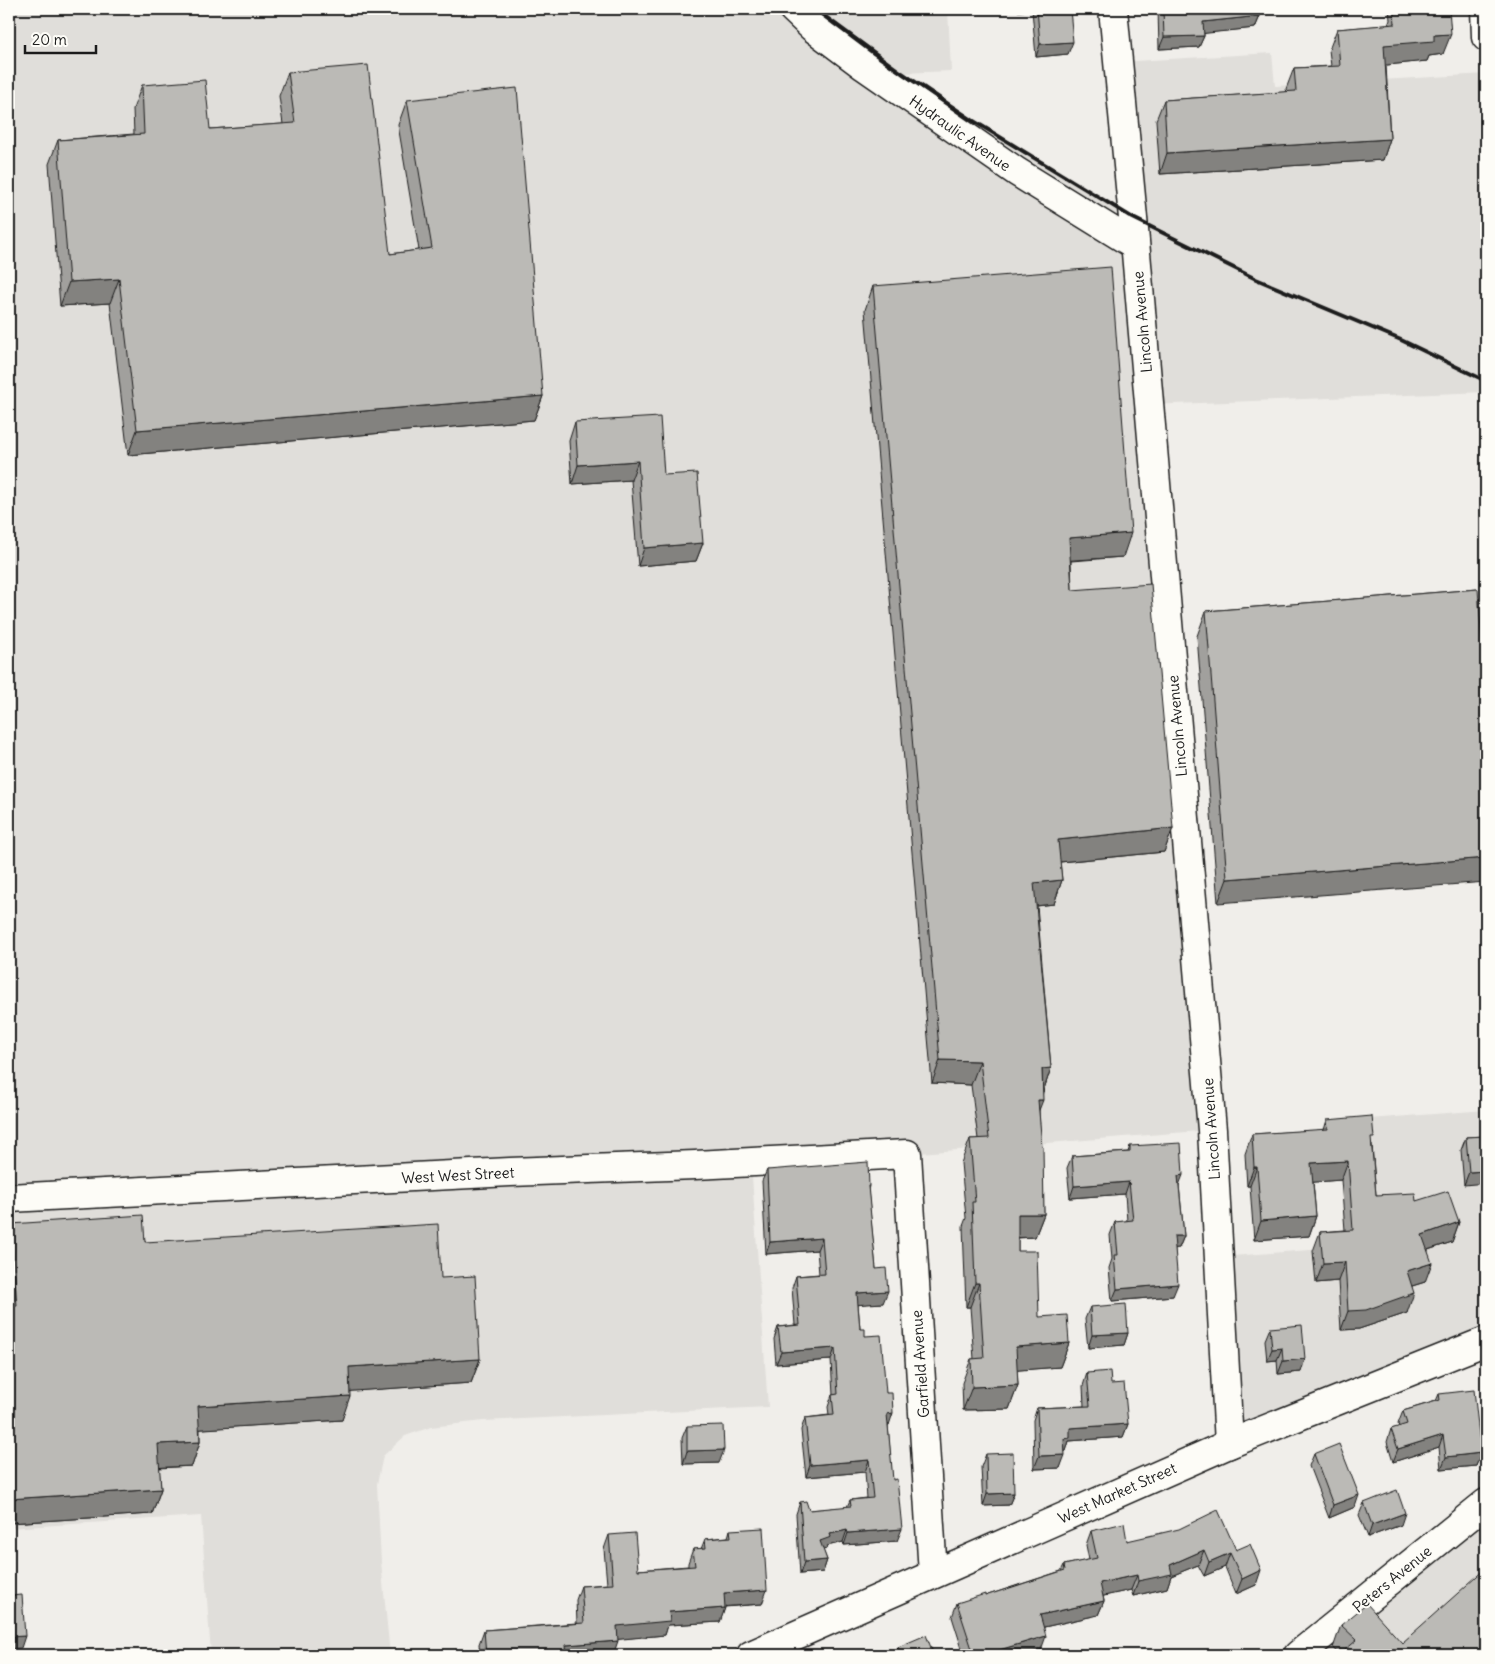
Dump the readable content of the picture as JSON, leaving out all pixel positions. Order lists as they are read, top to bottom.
{
  "streets": {
    "street": [
      "Hydraulic Avenue",
      "Lincoln Avenue",
      "West West Street",
      "Garfield Avenue",
      "West Market Street",
      "Peters Avenue"
    ]
  },
  "crossings": [
    ["Hydraulic Avenue", "Lincoln Avenue"],
    ["Lincoln Avenue", "West Market Street"],
    ["West West Street", "Garfield Avenue"],
    ["Garfield Avenue", "West Market Street"]
  ],
  "scale_bar": "20 m"
}
